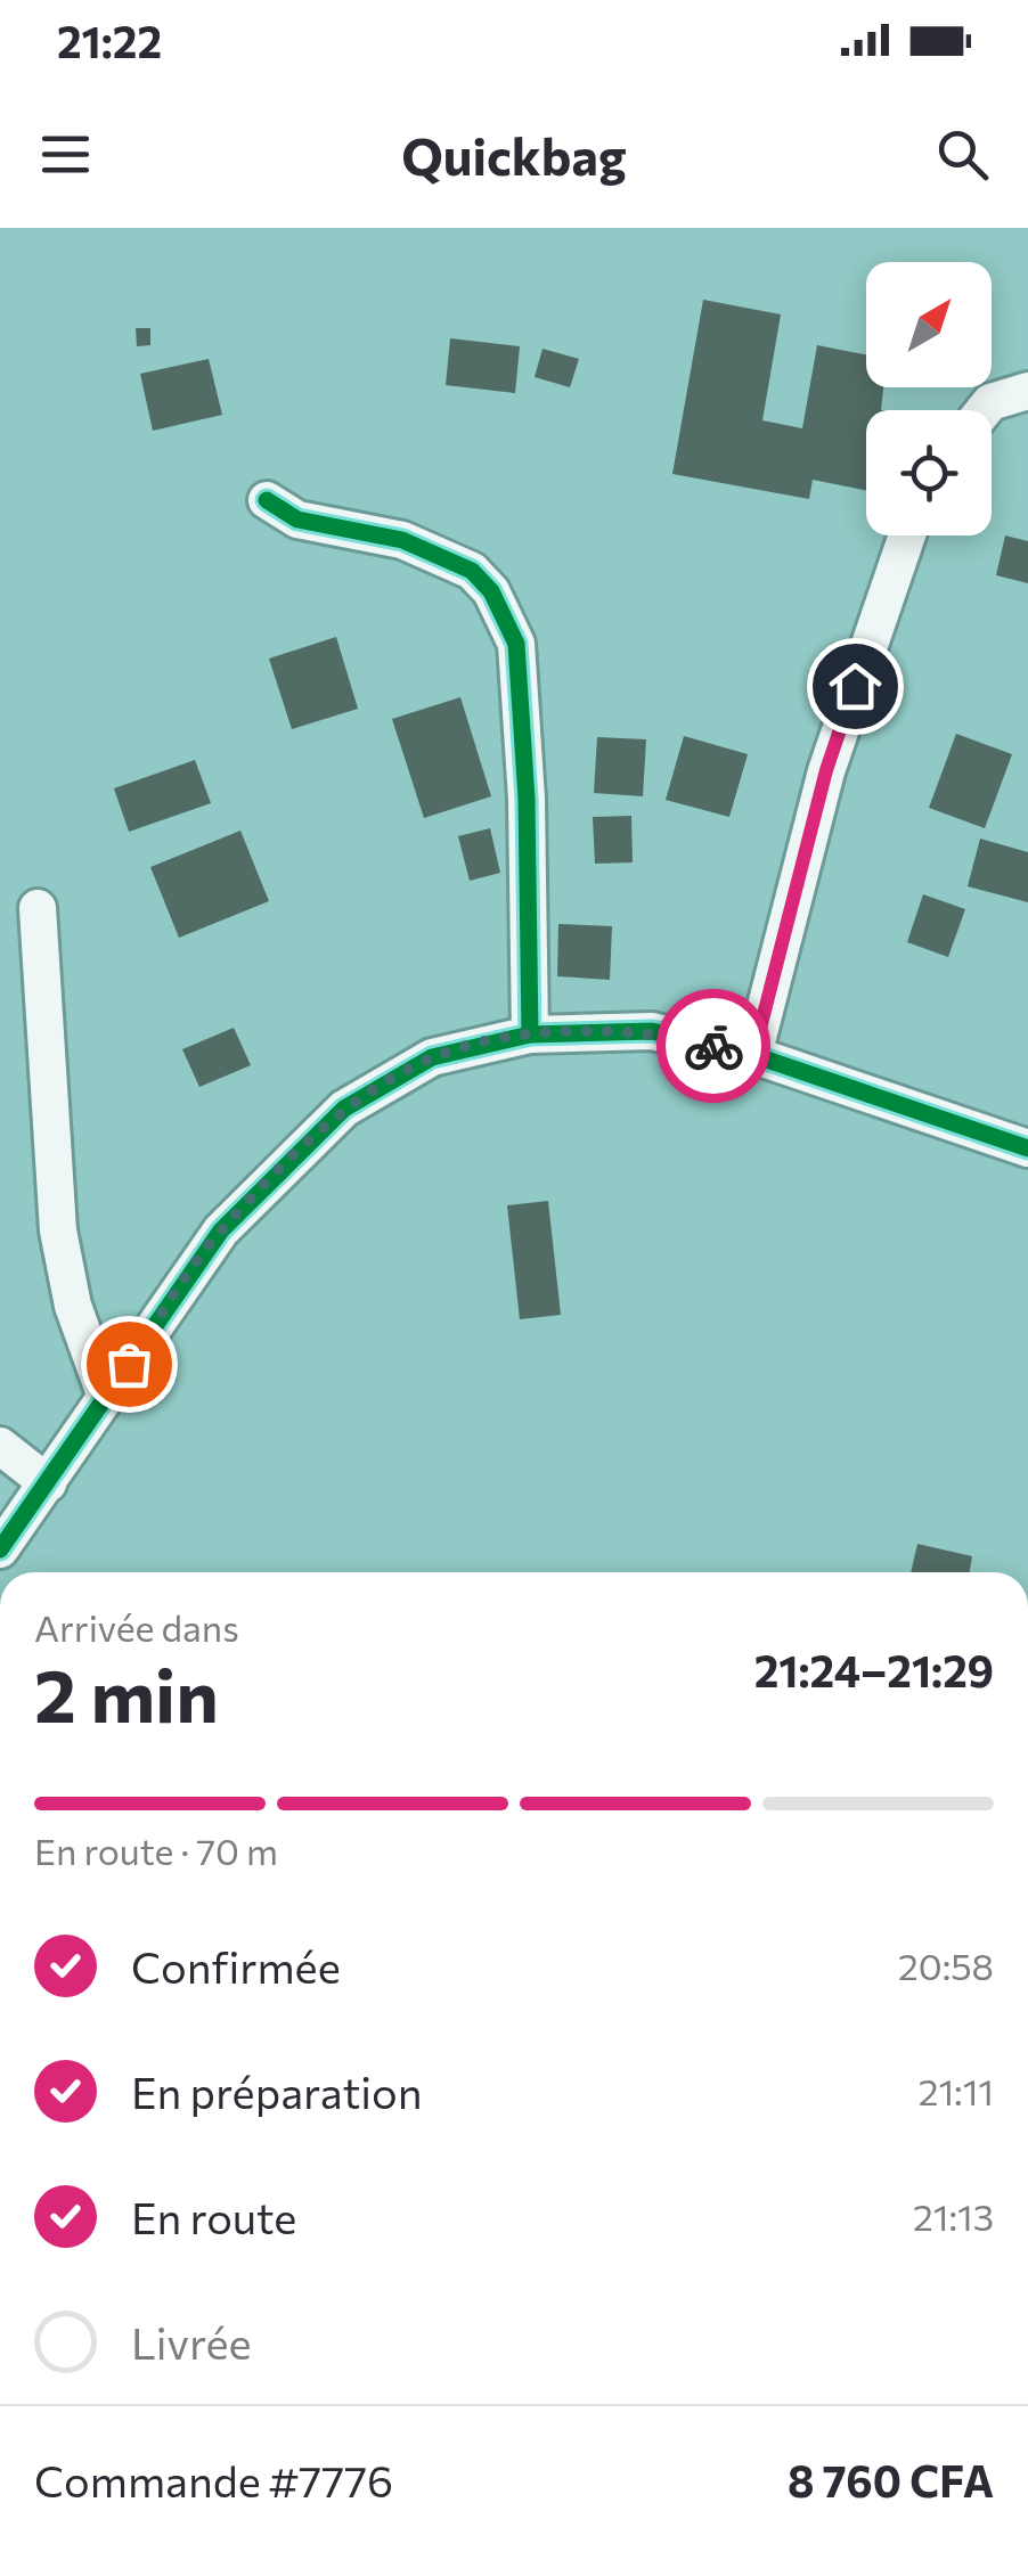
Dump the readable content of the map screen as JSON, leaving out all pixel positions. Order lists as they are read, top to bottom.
{
  "north": "top right",
  "page": {
    "status": "21:22",
    "header": "Quickbag",
    "heading": ["2 min", "Arrivée dans", "21:24–21:29"],
    "panel": ["Commande #7776", "8 760 CFA"],
    "bar": "En route · 70 m",
    "list": [
      ["Confirmée", "20:58"],
      ["En préparation", "21:11"],
      ["En route", "21:13"],
      "Livrée"
    ]
  }
}
